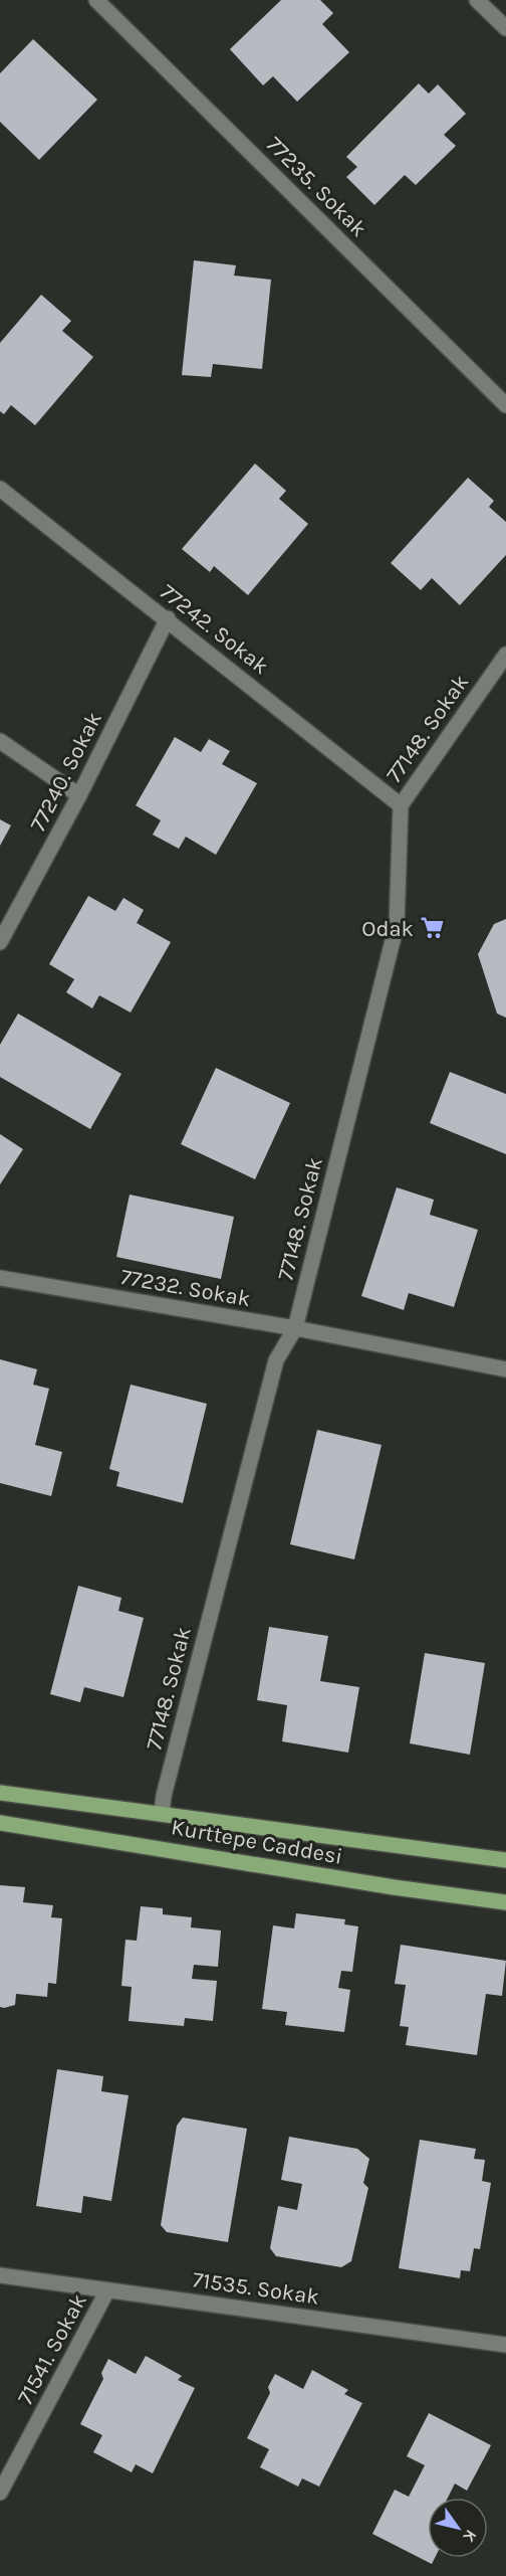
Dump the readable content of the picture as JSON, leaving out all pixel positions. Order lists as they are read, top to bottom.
{
  "streets": {
    "main road": ["Kurttepe Caddesi"],
    "street": [
      "77235. Sokak",
      "77242. Sokak",
      "77148. Sokak",
      "77240. Sokak",
      "77232. Sokak",
      "71535. Sokak",
      "71541. Sokak"
    ]
  },
  "crossings": [
    ["77242. Sokak", "77148. Sokak"],
    ["77242. Sokak", "77240. Sokak"],
    ["77148. Sokak", "77232. Sokak"],
    ["77148. Sokak", "Kurttepe Caddesi"],
    ["71535. Sokak", "71541. Sokak"]
  ],
  "places": {
    "supermarket": ["Odak"]
  },
  "north": "bottom right"
}
